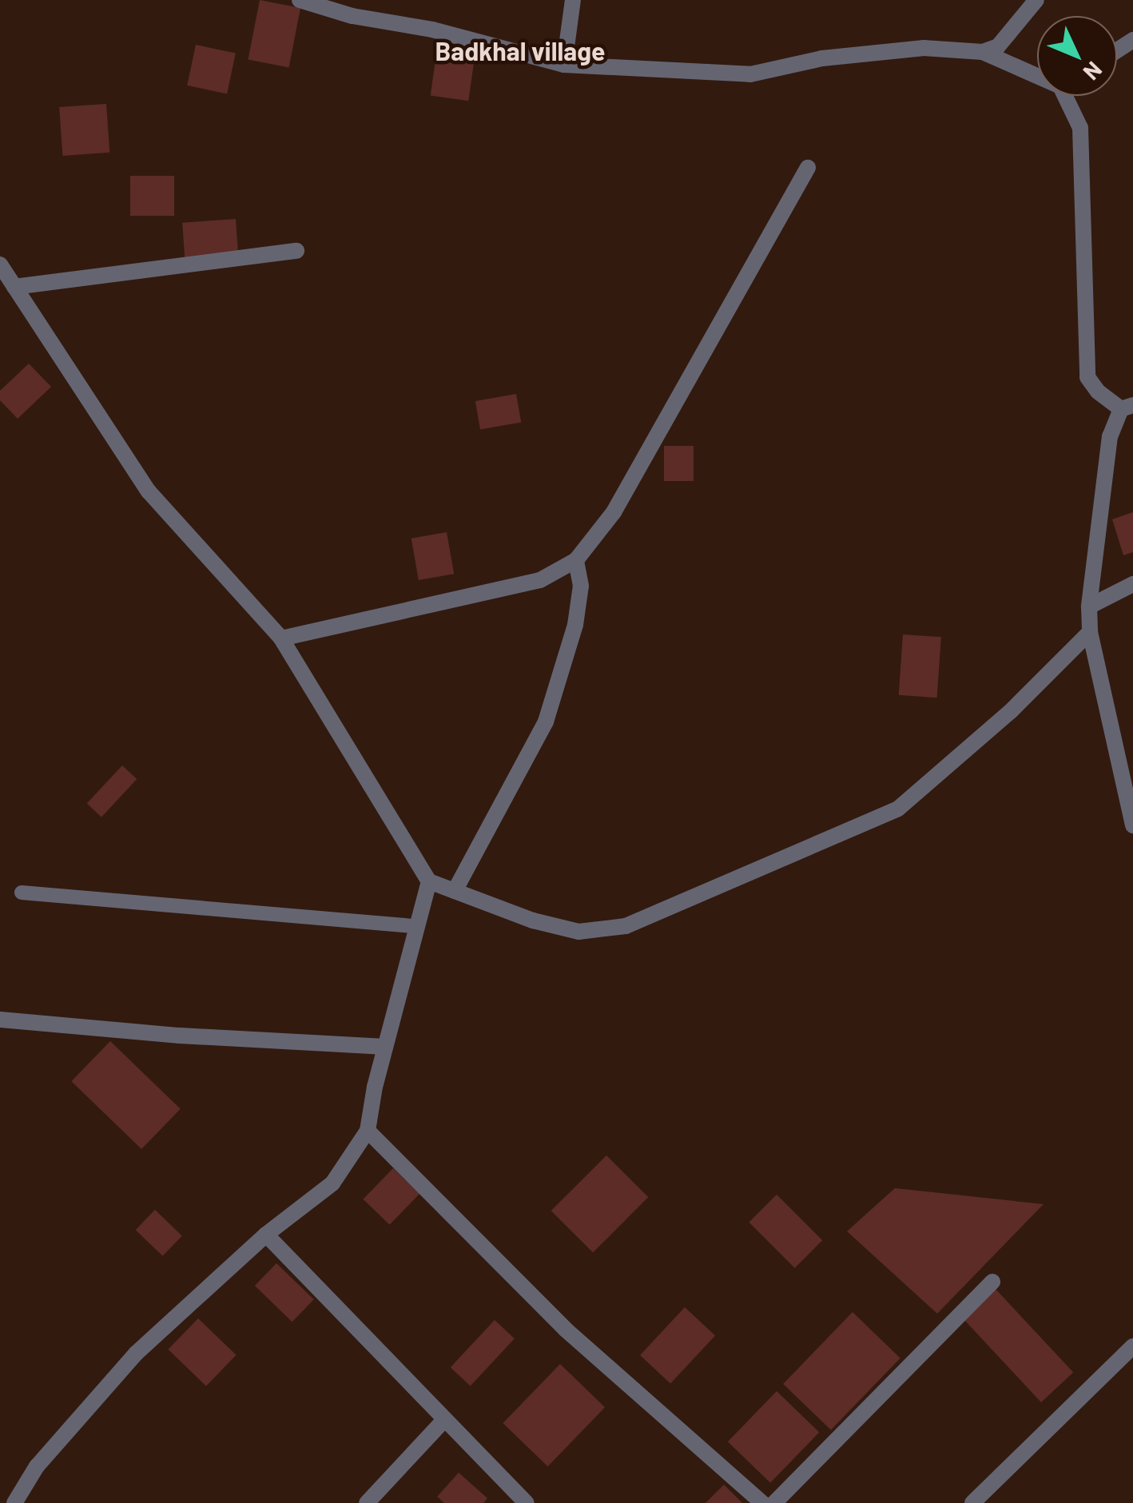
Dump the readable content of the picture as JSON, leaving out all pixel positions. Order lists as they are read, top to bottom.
{
  "districts": ["Badkhal village"],
  "north": "bottom right"
}
